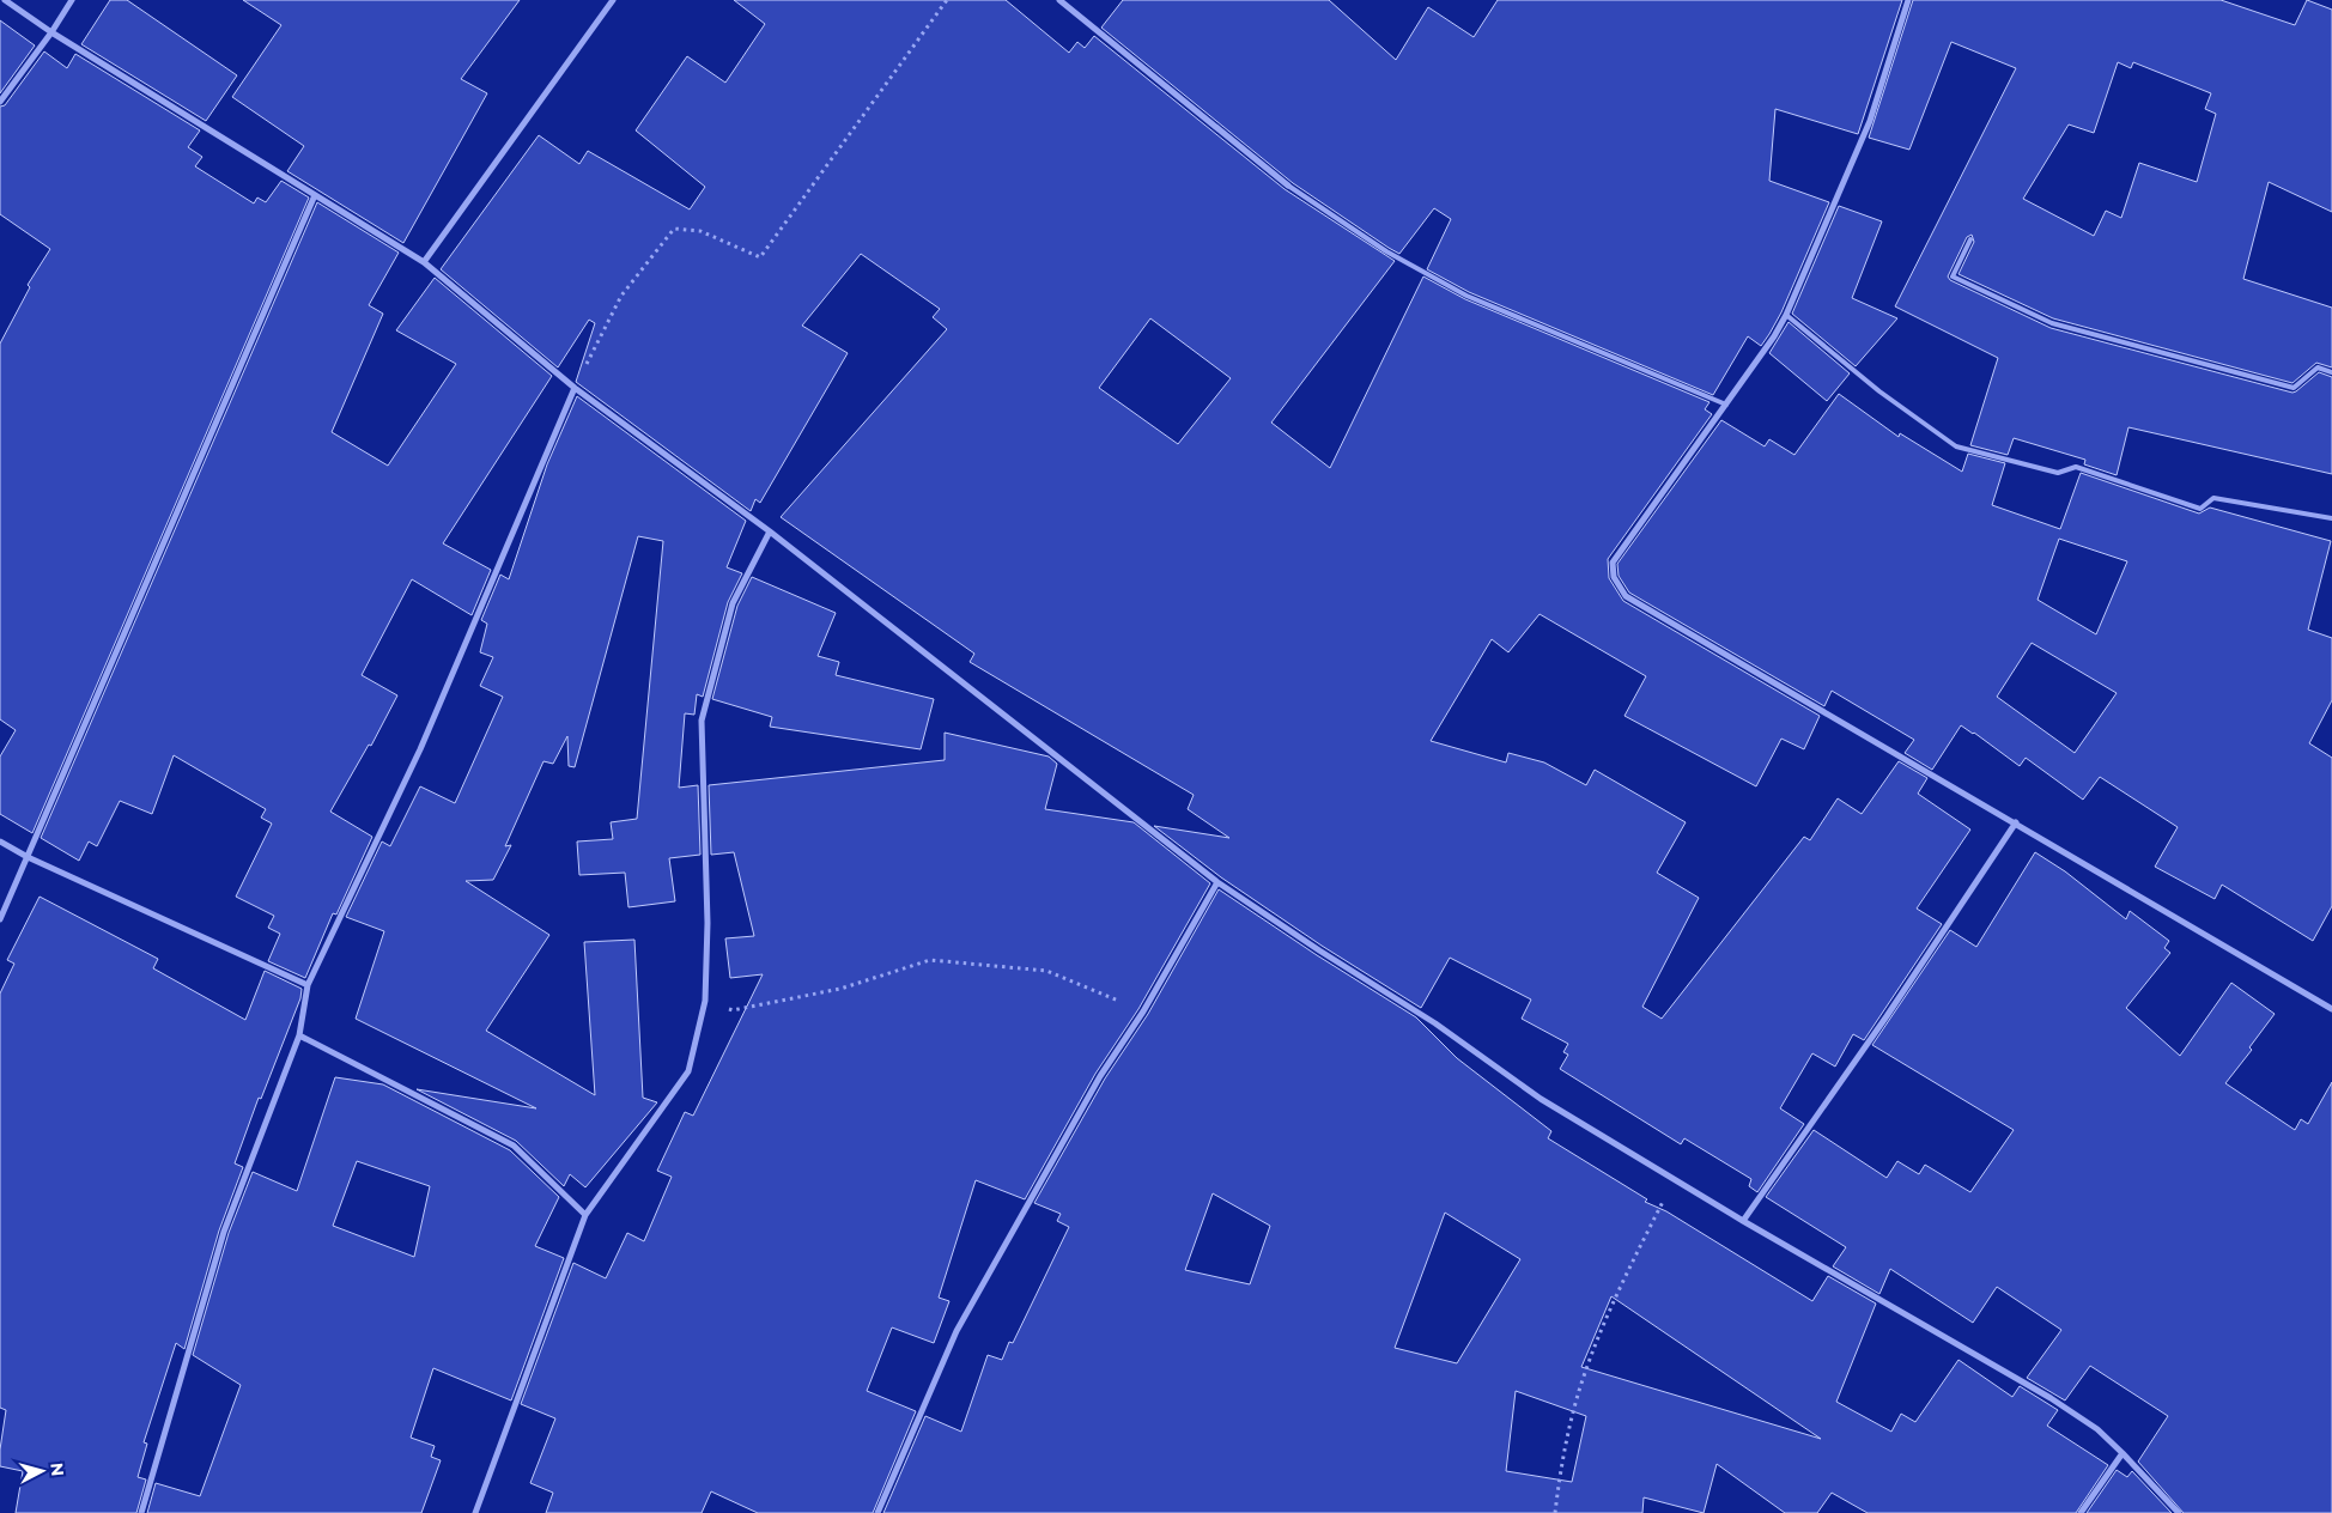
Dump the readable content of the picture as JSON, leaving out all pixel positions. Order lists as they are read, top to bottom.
{
  "north": "right"
}
